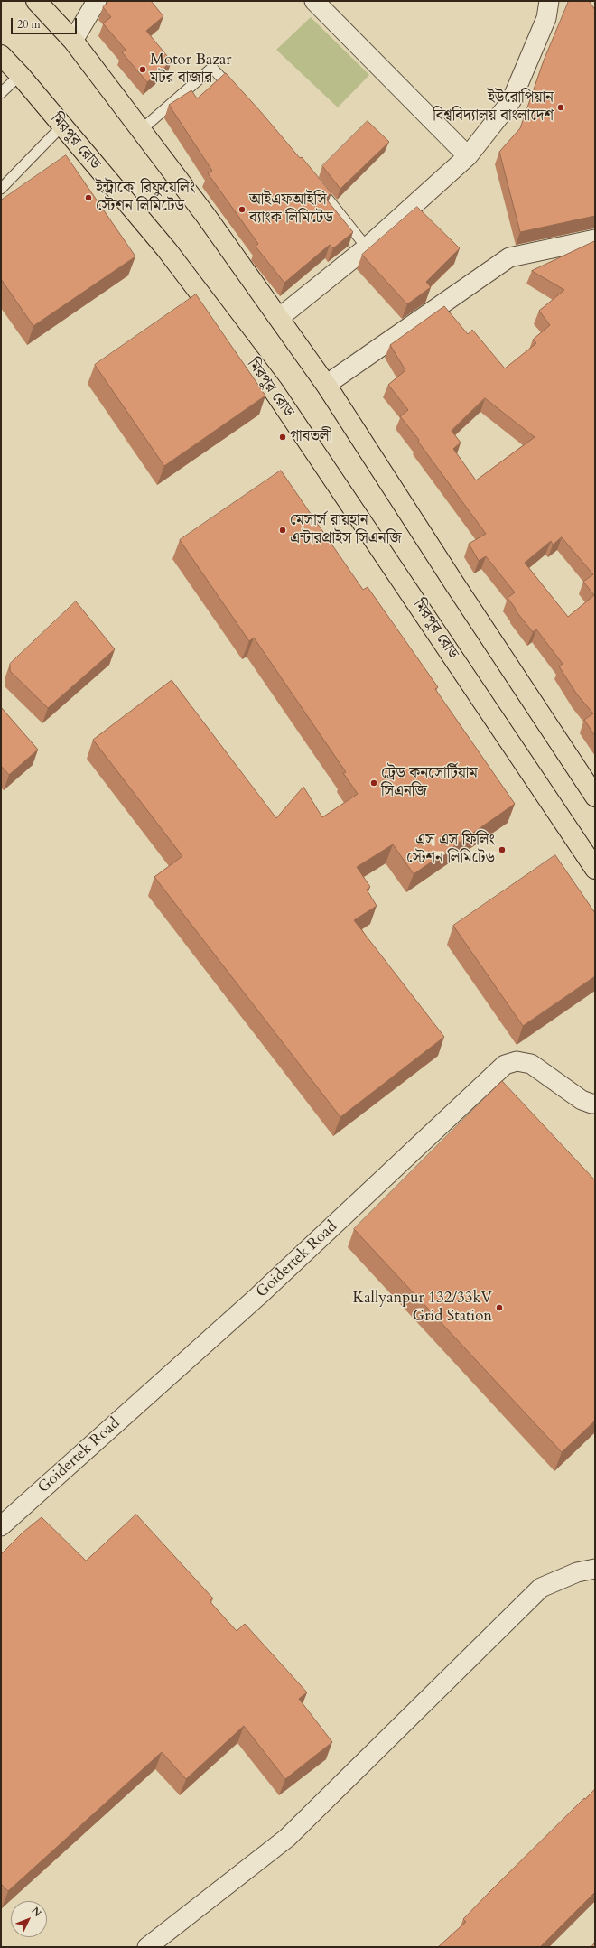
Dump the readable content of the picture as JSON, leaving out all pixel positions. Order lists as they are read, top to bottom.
{
  "streets": {
    "highway": ["মিরপুর রোড"],
    "street": ["Goidertek Road"]
  },
  "places": [
    "Motor Bazar মটর বাজার",
    "ইউরোপিয়ান বিশ্ববিদ্যালয় বাংলাদেশ",
    "ইন্ট্রাকো রিফুয়েলিং স্টেশন লিমিটেড",
    "আইএফআইসি ব্যাংক লিমিটেড",
    "গাবতলী",
    "মেসার্স রায়হান এন্টারপ্রাইস সিএনজি",
    "ট্রেড কনসোর্টিয়াম সিএনজি",
    "এস এস ফিলিং স্টেশন লিমিটেড",
    "Kallyanpur 132/33kV Grid Station"
  ],
  "scale_bar": "20 m",
  "north": "top right"
}
